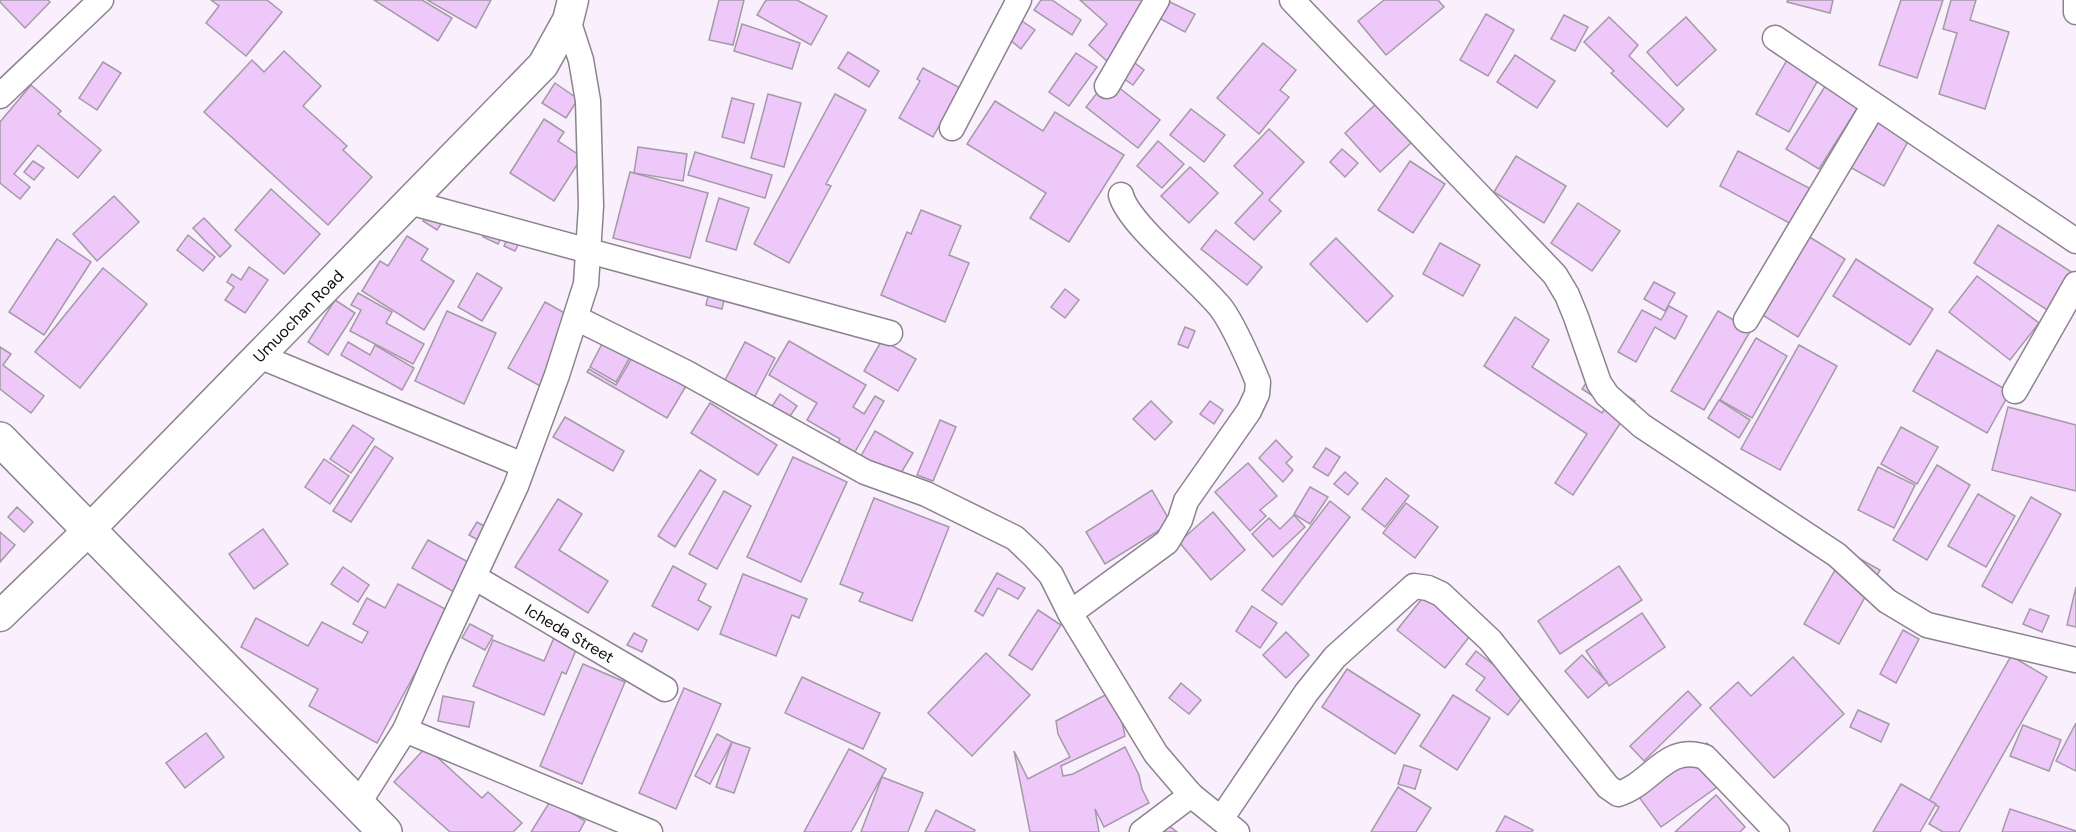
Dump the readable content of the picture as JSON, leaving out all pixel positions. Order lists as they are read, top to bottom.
{
  "streets": {
    "street": ["Umuochan Road", "Icheda Street"]
  }
}
